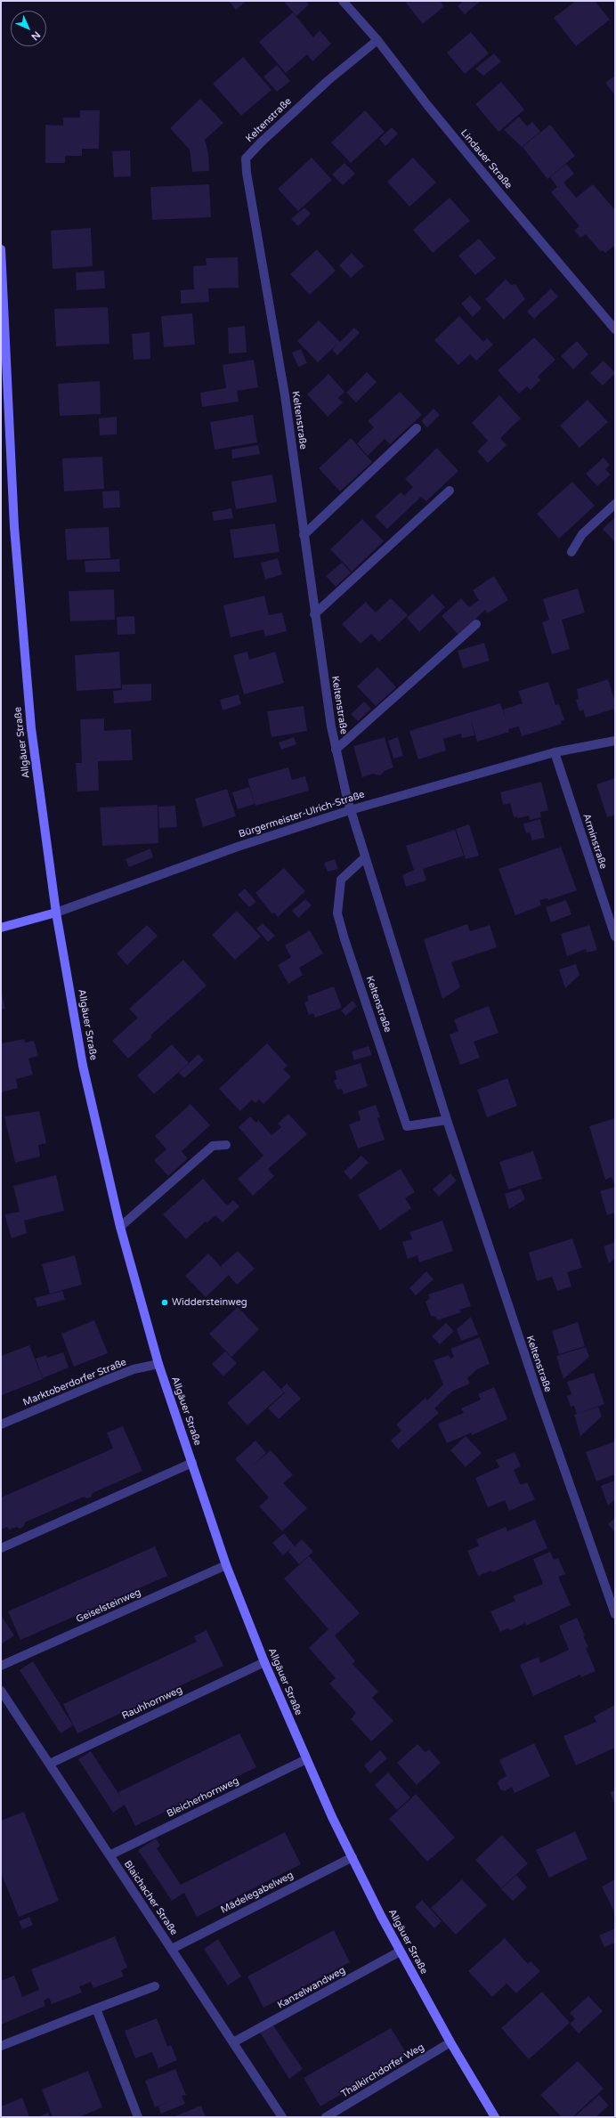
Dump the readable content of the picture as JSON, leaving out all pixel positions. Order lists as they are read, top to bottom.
{
  "streets": {
    "main road": ["Allgäuer Straße", "Bürgermeister-Ulrich-Straße"],
    "street": [
      "Keltenstraße",
      "Lindauer Straße",
      "Arminstraße",
      "Marktoberdorfer Straße",
      "Geiselsteinweg",
      "Rauhhornweg",
      "Bleicherhornweg",
      "Mädelegabelweg",
      "Blaichacher Straße",
      "Kanzelwandweg",
      "Thalkirchdorfer Weg"
    ]
  },
  "crossings": [
    ["Keltenstraße", "Lindauer Straße"],
    ["Keltenstraße", "Bürgermeister-Ulrich-Straße"],
    ["Allgäuer Straße", "Bürgermeister-Ulrich-Straße"],
    ["Allgäuer Straße", "Marktoberdorfer Straße"],
    ["Allgäuer Straße", "Geiselsteinweg"],
    ["Allgäuer Straße", "Rauhhornweg"],
    ["Allgäuer Straße", "Bleicherhornweg"],
    ["Allgäuer Straße", "Mädelegabelweg"],
    ["Allgäuer Straße", "Kanzelwandweg"],
    ["Allgäuer Straße", "Thalkirchdorfer Weg"],
    ["Bürgermeister-Ulrich-Straße", "Arminstraße"],
    ["Rauhhornweg", "Blaichacher Straße"],
    ["Bleicherhornweg", "Blaichacher Straße"],
    ["Mädelegabelweg", "Blaichacher Straße"],
    ["Blaichacher Straße", "Kanzelwandweg"]
  ],
  "places": ["Widdersteinweg"],
  "north": "bottom right"
}
